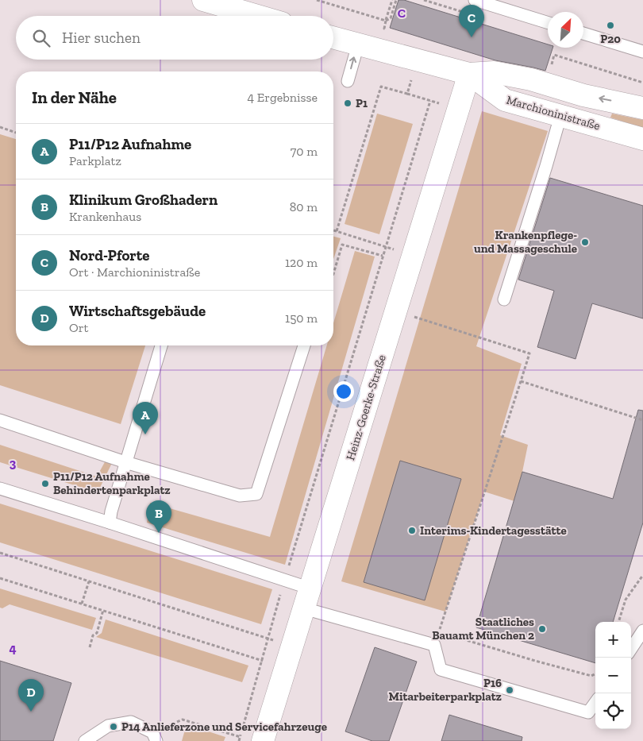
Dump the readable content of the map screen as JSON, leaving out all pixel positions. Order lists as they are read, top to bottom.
{
  "streets": {
    "street": ["Marchioninistraße", "Heinz-Goerke-Straße"]
  },
  "crossings": [
    ["Marchioninistraße", "Heinz-Goerke-Straße"]
  ],
  "places": [
    "P20",
    "P1",
    "Krankenpflege- und Massageschule",
    "P11/P12 Aufnahme Behindertenparkplatz",
    "Interims-Kindertagesstätte",
    "Staatliches Bauamt München 2",
    "P16 Mitarbeiterparkplatz",
    "P14 Anlieferzone und Servicefahrzeuge"
  ],
  "north": "top right",
  "page": {
    "pins": [
      "C",
      "A",
      "B",
      "D"
    ],
    "search": "Hier suchen",
    "heading": ["In der Nähe", "4 Ergebnisse"],
    "list": [
      {
        "mark": "A",
        "name": "P11/P12 Aufnahme",
        "note": "Parkplatz",
        "value": "70 m"
      },
      {
        "mark": "B",
        "name": "Klinikum Großhadern",
        "note": "Krankenhaus",
        "value": "80 m"
      },
      {
        "mark": "C",
        "name": "Nord-Pforte",
        "note": "Ort · Marchioninistraße",
        "value": "120 m"
      },
      {
        "mark": "D",
        "name": "Wirtschaftsgebäude",
        "note": "Ort",
        "value": "150 m"
      }
    ],
    "map_buttons": ["+", "−"]
  },
  "grid": {
    "columns": ["C"],
    "rows": ["3", "4"]
  }
}
